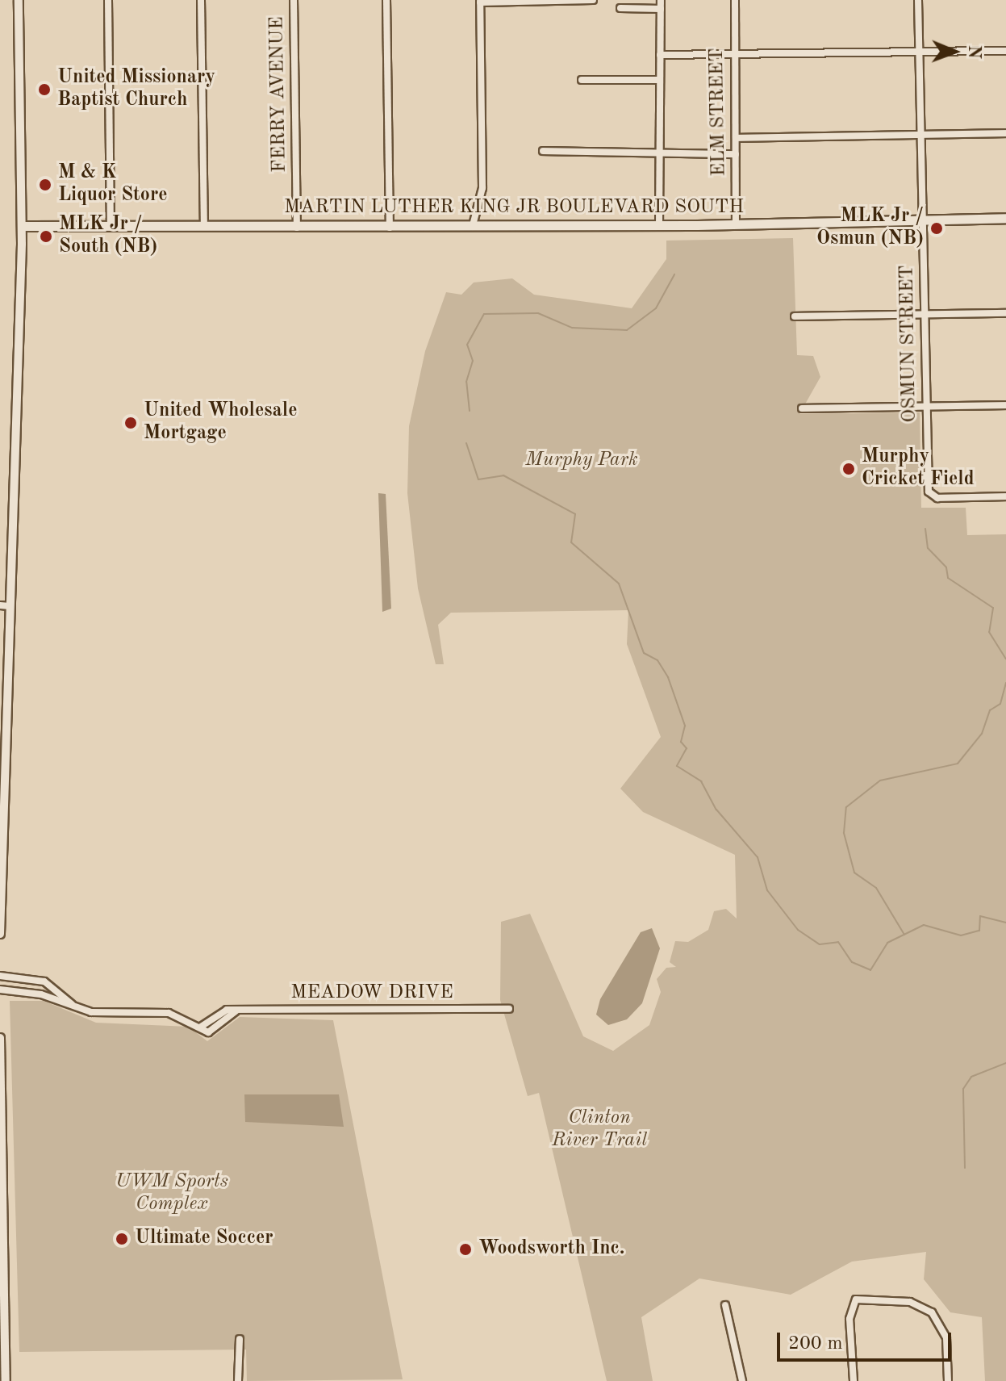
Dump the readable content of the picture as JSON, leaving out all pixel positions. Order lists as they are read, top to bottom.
{
  "streets": {
    "main road": ["MARTIN LUTHER KING JR BOULEVARD SOUTH"],
    "street": [
      "FERRY AVENUE",
      "ELM STREET",
      "OSMUN STREET",
      "MEADOW DRIVE"
    ]
  },
  "crossings": [
    ["FERRY AVENUE", "MARTIN LUTHER KING JR BOULEVARD SOUTH"],
    ["ELM STREET", "MARTIN LUTHER KING JR BOULEVARD SOUTH"],
    ["MARTIN LUTHER KING JR BOULEVARD SOUTH", "OSMUN STREET"]
  ],
  "parks": ["Murphy Park", "Clinton River Trail", "UWM Sports Complex"],
  "places": [
    "United Missionary Baptist Church",
    "M & K Liquor Store",
    "MLK Jr / Osmun (NB)",
    "MLK Jr / South (NB)",
    "United Wholesale Mortgage",
    "Murphy Cricket Field",
    "Ultimate Soccer",
    "Woodsworth Inc."
  ],
  "scale_bar": "200 m",
  "north": "right"
}
